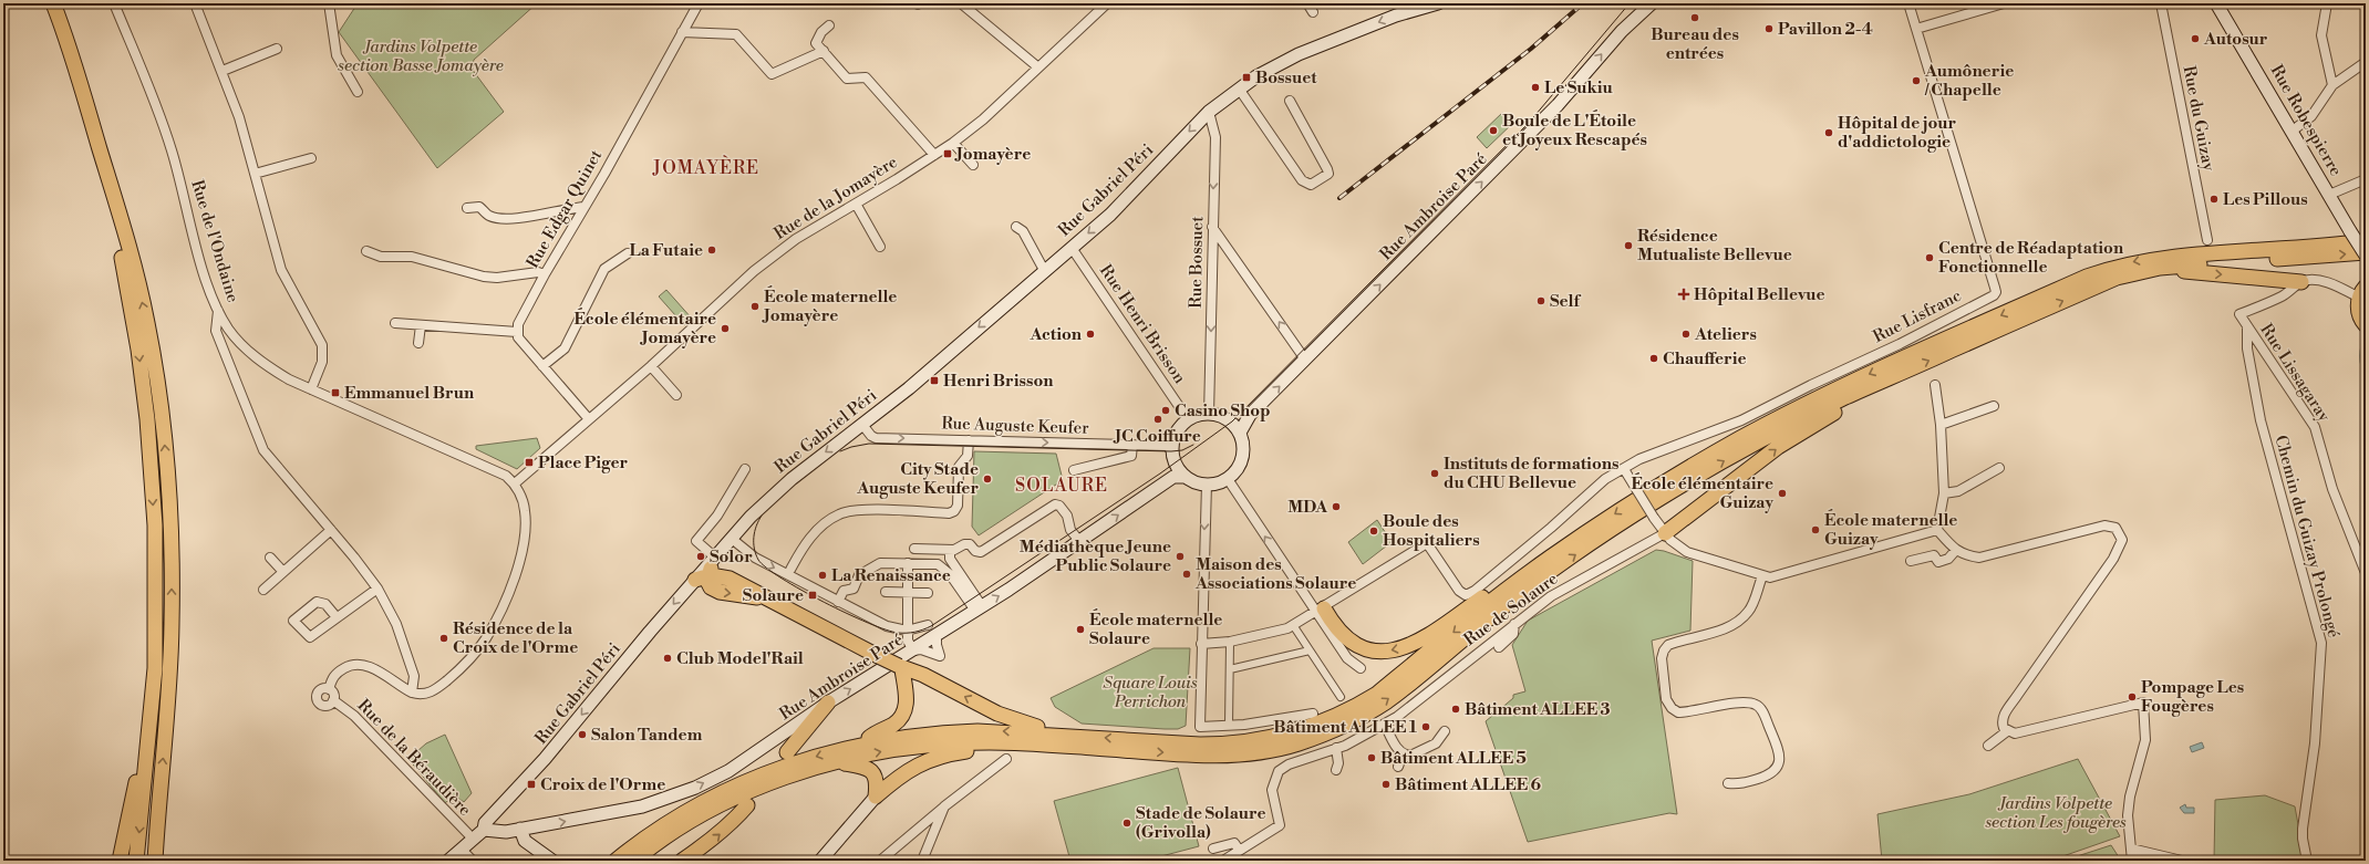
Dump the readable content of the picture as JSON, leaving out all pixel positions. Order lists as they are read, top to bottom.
{
  "streets": {
    "main road": ["Rue Robespierre", "Rue Gabriel Péri", "Rue Ambroise Paré"],
    "street": [
      "Rue du Guizay",
      "Rue de la Jomayère",
      "Rue Edgar Quinet",
      "Rue de l'Ondaine",
      "Rue Bossuet",
      "Rue Lisfranc",
      "Rue Henri Brisson",
      "Rue Lissagaray",
      "Rue Auguste Keufer",
      "Chemin du Guizay Prolongé",
      "Rue de Solaure",
      "Rue de la Béraudière"
    ]
  },
  "crossings": [
    ["Rue Gabriel Péri", "Rue Ambroise Paré"],
    ["Rue Gabriel Péri", "Rue Bossuet"],
    ["Rue Gabriel Péri", "Rue Henri Brisson"],
    ["Rue Gabriel Péri", "Rue Auguste Keufer"],
    ["Rue Gabriel Péri", "Rue de la Béraudière"],
    ["Rue de la Jomayère", "Rue de l'Ondaine"],
    ["Rue Ambroise Paré", "Rue Bossuet"],
    ["Rue Ambroise Paré", "Rue Henri Brisson"],
    ["Rue Ambroise Paré", "Rue Auguste Keufer"],
    ["Rue Bossuet", "Rue Henri Brisson"],
    ["Rue Bossuet", "Rue Auguste Keufer"],
    ["Rue Henri Brisson", "Rue Auguste Keufer"],
    ["Rue Lissagaray", "Chemin du Guizay Prolongé"]
  ],
  "one_way": ["Rue Gabriel Péri", "Rue Bossuet", "Rue Auguste Keufer"],
  "districts": ["JOMAYÈRE", "SOLAURE"],
  "parks": ["Jardins Volpette section Basse Jomayère", "Square Louis Perrichon", "Jardins Volpette section Les fougères"],
  "places": {
    "other": [
      "Bureau des entrées",
      "Pavillon 2-4",
      "Autosur",
      "Aumônerie / Chapelle",
      "Le Sukiu",
      "Boule de L'Étoile et Joyeux Rescapés",
      "Hôpital de jour d'addictologie",
      "Les Pillous",
      "Résidence Mutualiste Bellevue",
      "La Futaie",
      "Centre de Réadaptation Fonctionnelle",
      "Self",
      "École maternelle Jomayère",
      "École élémentaire Jomayère",
      "Action",
      "Ateliers",
      "Chaufferie",
      "Casino Shop",
      "JC Coiffure",
      "Instituts de formations du CHU Bellevue",
      "City Stade Auguste Keufer",
      "École élémentaire Guizay",
      "MDA",
      "École maternelle Guizay",
      "Boule des Hospitaliers",
      "Solor",
      "Médiathèque Jeune Public Solaure",
      "Maison des Associations Solaure",
      "La Renaissance",
      "École maternelle Solaure",
      "Résidence de la Croix de l'Orme",
      "Club Model'Rail",
      "Pompage Les Fougères",
      "Bâtiment ALLEE 3",
      "Bâtiment ALLEE 1",
      "Salon Tandem",
      "Bâtiment ALLEE 5",
      "Bâtiment ALLEE 6",
      "Stade de Solaure (Grivolla)"
    ],
    "transit": [
      "Bossuet",
      "Jomayère",
      "Henri Brisson",
      "Emmanuel Brun",
      "Place Piger",
      "Solaure",
      "Croix de l'Orme"
    ],
    "health": ["Hôpital Bellevue"]
  }
}
